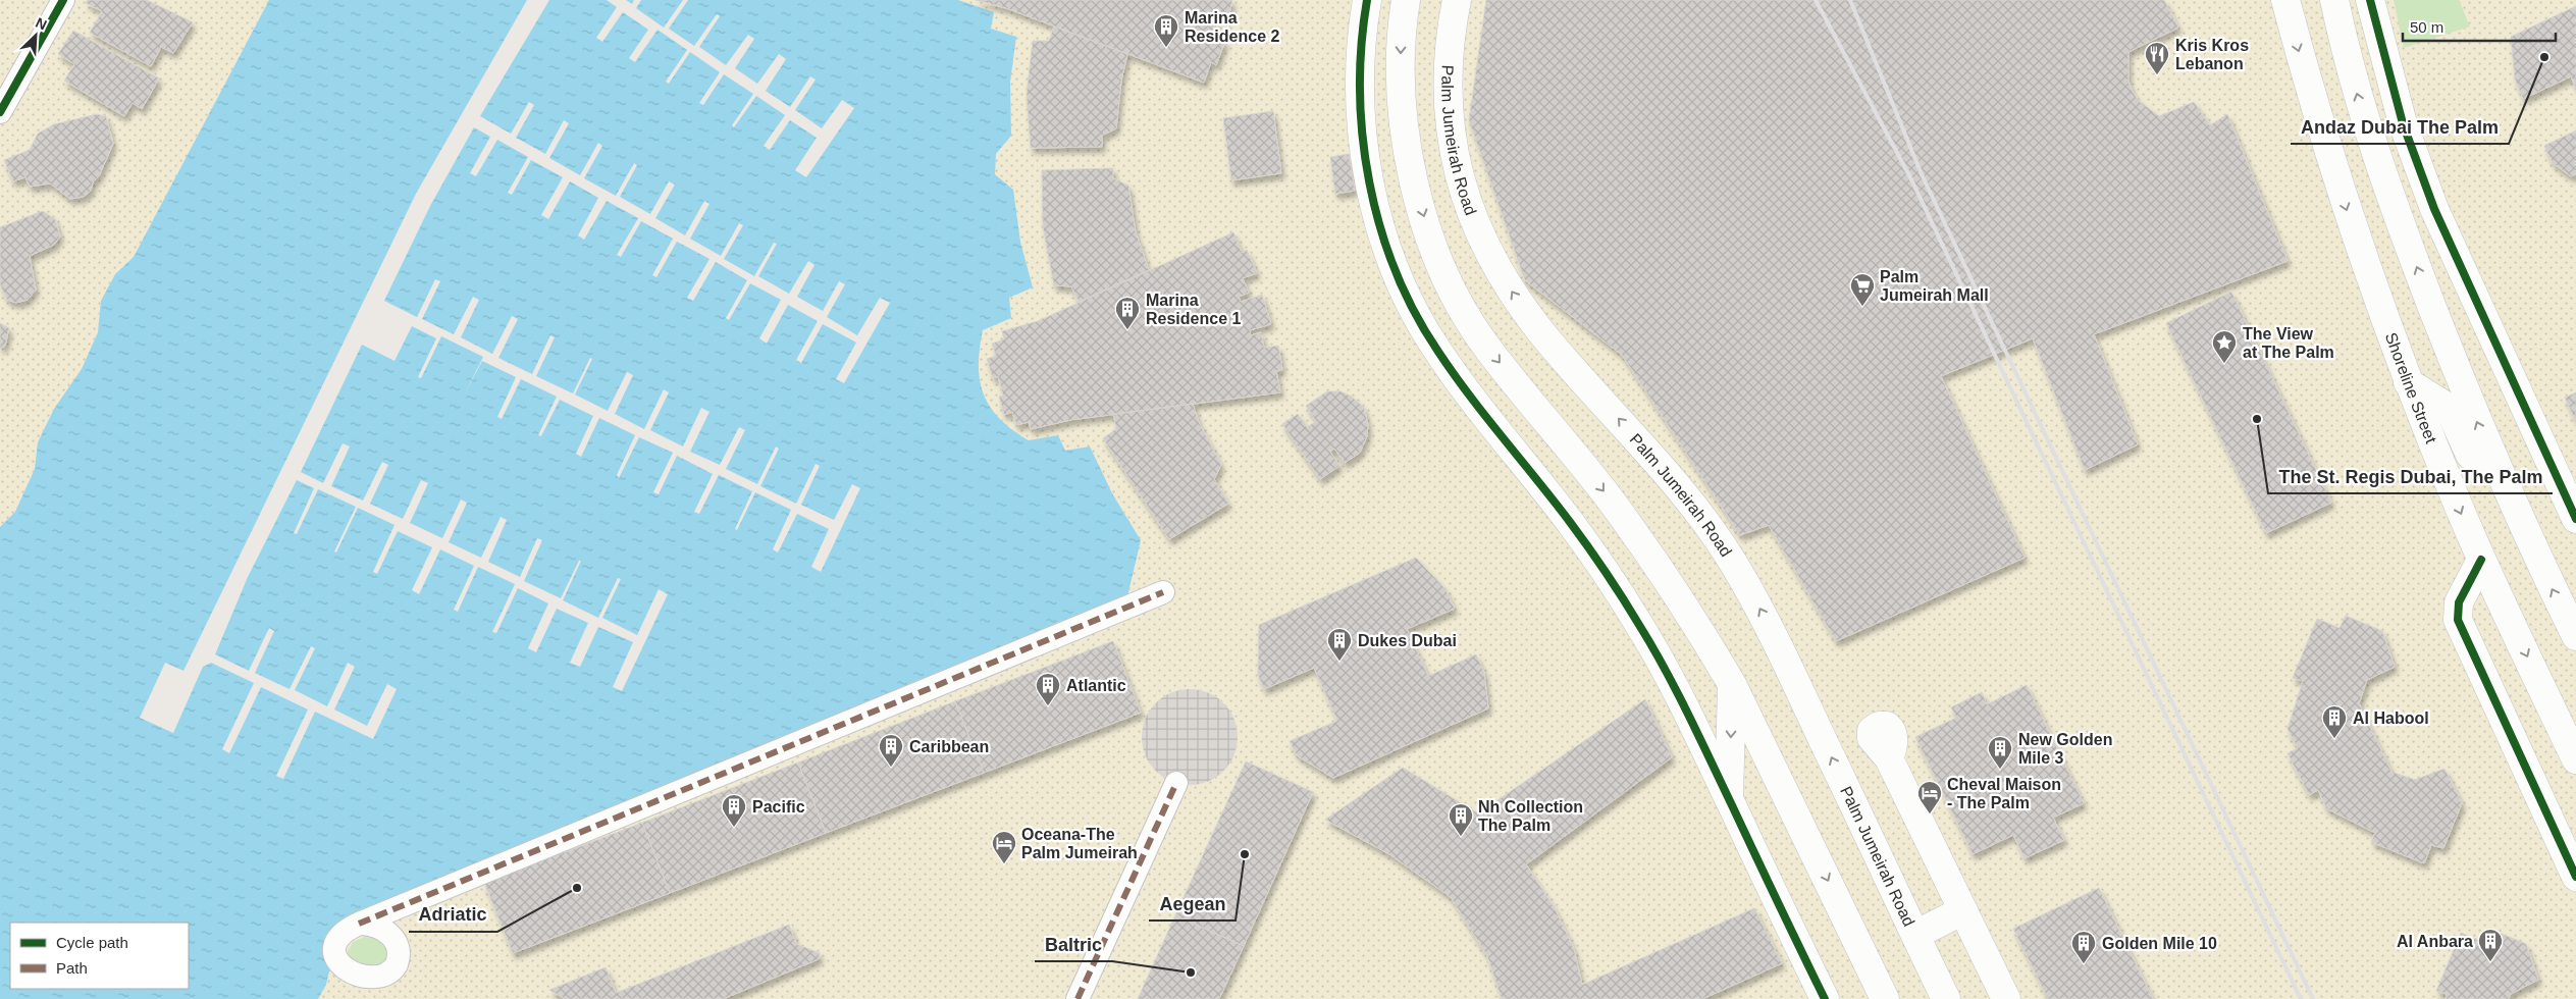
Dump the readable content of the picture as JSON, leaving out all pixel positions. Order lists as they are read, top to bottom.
{
  "streets": {
    "main road": ["Palm Jumeirah Road", "Shoreline Street"]
  },
  "places": {
    "building": [
      "Marina Residence 2",
      "Marina Residence 1",
      "Dukes Dubai",
      "Atlantic",
      "Al Habool",
      "Caribbean",
      "New Golden Mile 3",
      "Pacific",
      "Nh Collection The Palm",
      "Al Anbara",
      "Golden Mile 10"
    ],
    "other": [
      "Andaz Dubai The Palm",
      "The St. Regis Dubai, The Palm",
      "Aegean",
      "Adriatic",
      "Baltric"
    ],
    "restaurant": ["Kris Kros Lebanon"],
    "supermarket": ["Palm Jumeirah Mall"],
    "place": ["The View at The Palm"],
    "hotel": ["Cheval Maison - The Palm", "Oceana-The Palm Jumeirah"]
  },
  "legend": ["Cycle path", "Path"],
  "scale_bar": "50 m",
  "north": "top right"
}
